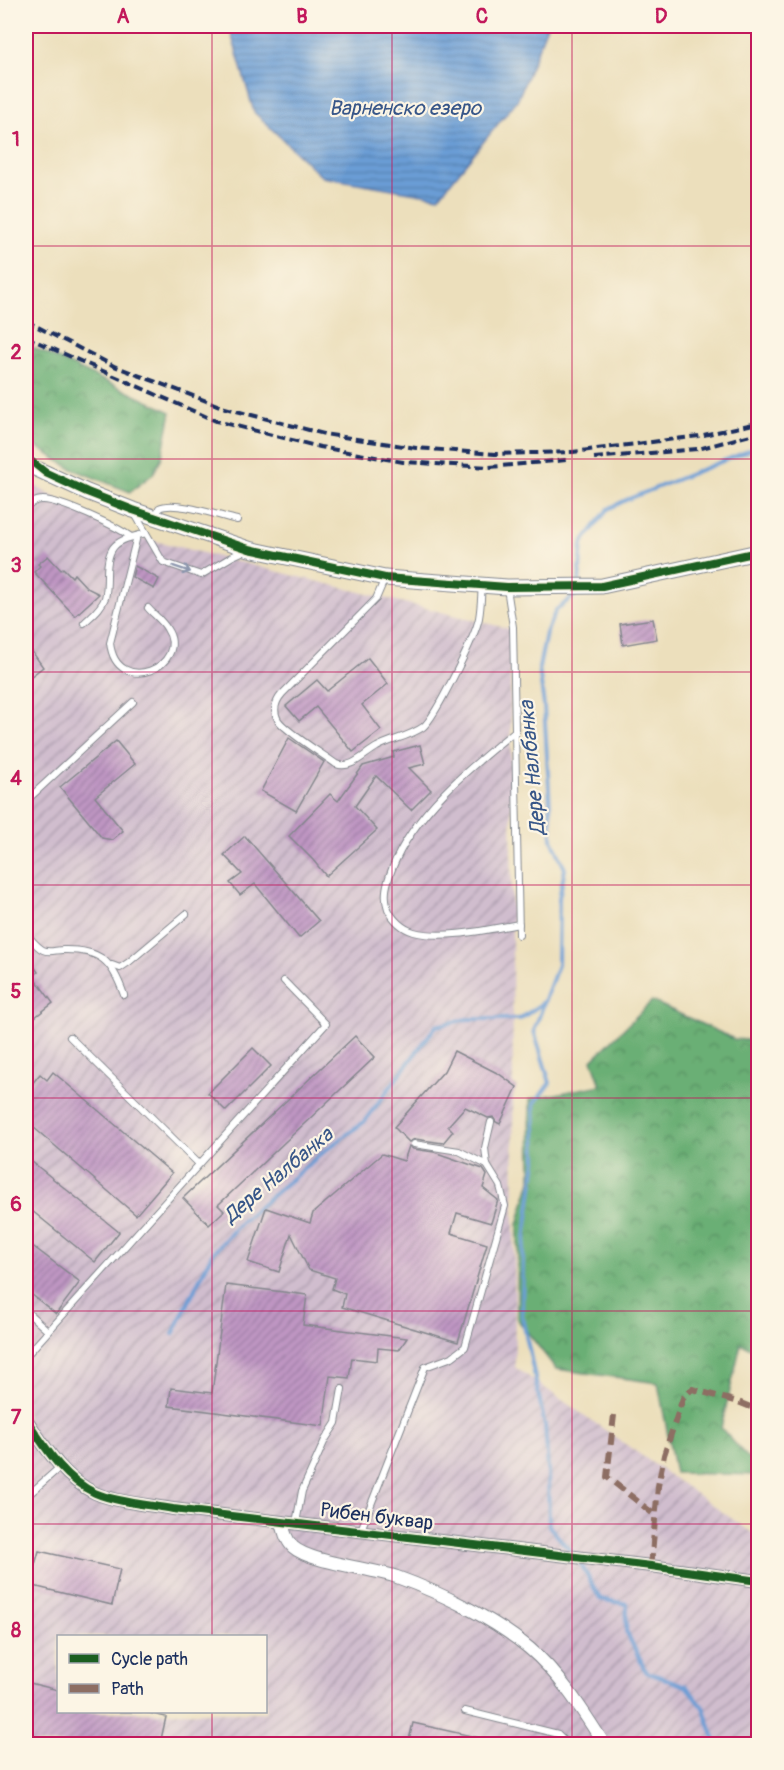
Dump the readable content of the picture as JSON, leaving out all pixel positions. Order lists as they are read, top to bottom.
{
  "streets": {
    "street": ["Рибен буквар"]
  },
  "water": ["Варненско езеро", "Дере Налбанка"],
  "legend": ["Cycle path", "Path"],
  "grid": {
    "columns": [
      "A",
      "B",
      "C",
      "D"
    ],
    "rows": [
      "1",
      "2",
      "3",
      "4",
      "5",
      "6",
      "7",
      "8"
    ]
  }
}
